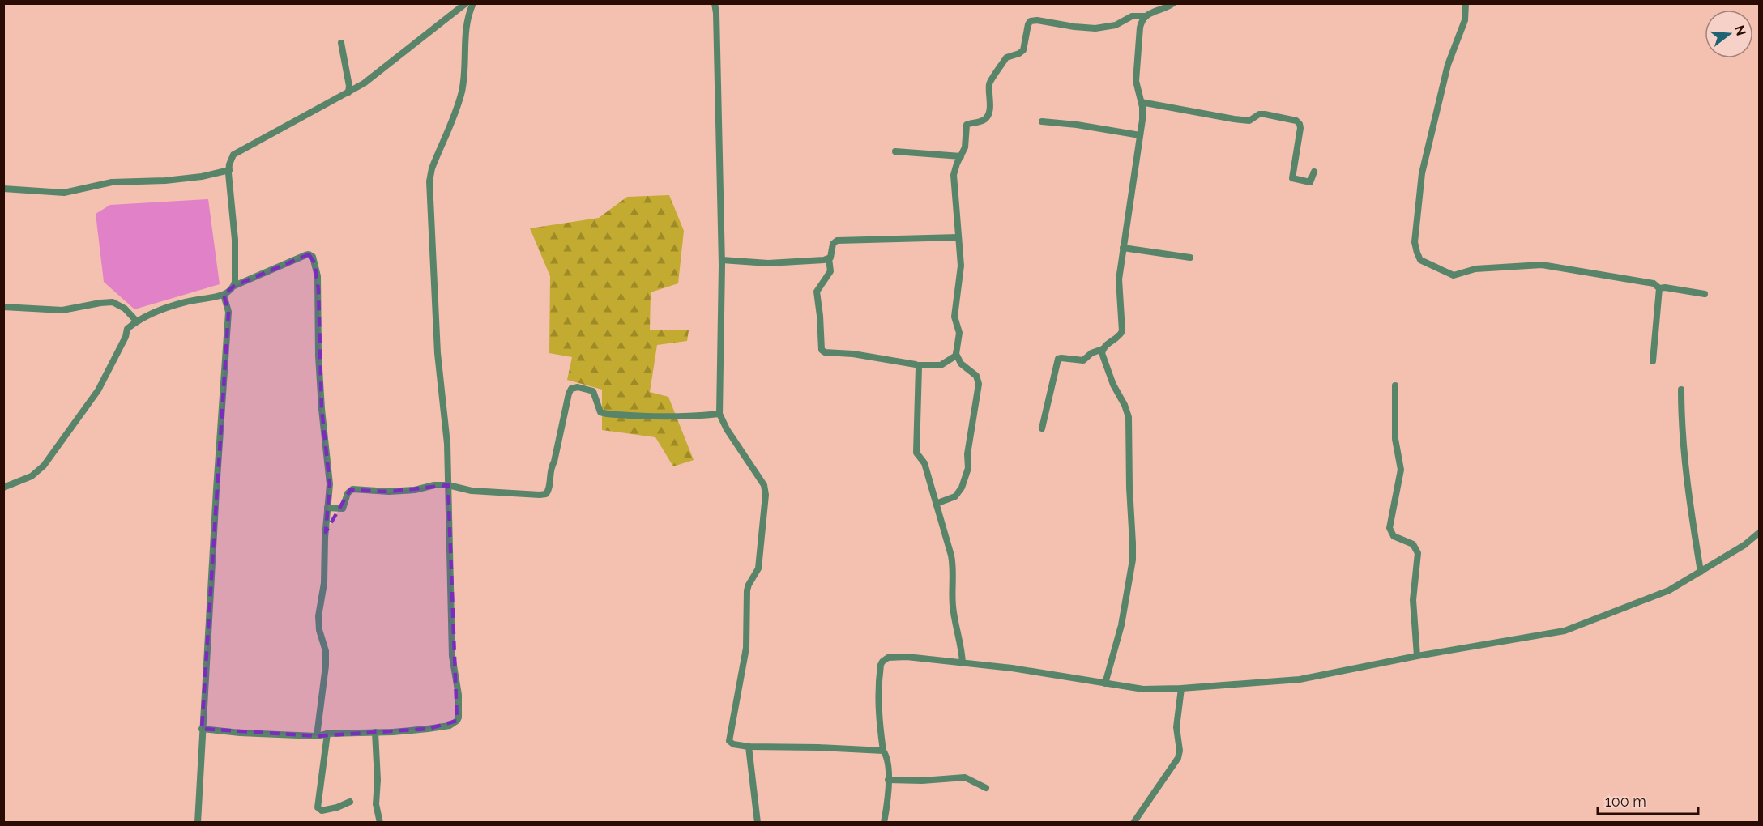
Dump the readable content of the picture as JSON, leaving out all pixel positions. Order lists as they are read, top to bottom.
{
  "scale_bar": "100 m",
  "north": "right"
}
